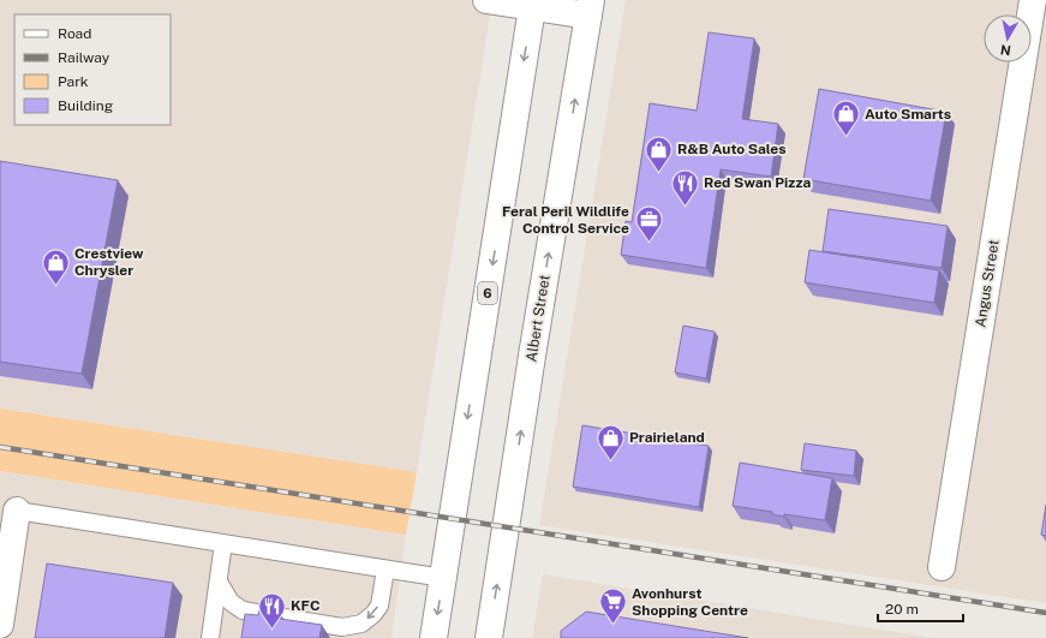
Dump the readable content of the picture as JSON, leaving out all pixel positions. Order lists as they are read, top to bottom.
{
  "streets": {
    "main road": ["Angus Street", "6", "Albert Street"]
  },
  "places": {
    "shop": [
      "Auto Smarts",
      "R&B Auto Sales",
      "Crestview Chrysler",
      "Prairieland"
    ],
    "restaurant": ["Red Swan Pizza", "KFC"],
    "office": ["Feral Peril Wildlife Control Service"],
    "supermarket": ["Avonhurst Shopping Centre"]
  },
  "legend": [
    "Road",
    "Railway",
    "Park",
    "Building"
  ],
  "scale_bar": "20 m",
  "north": "bottom"
}
